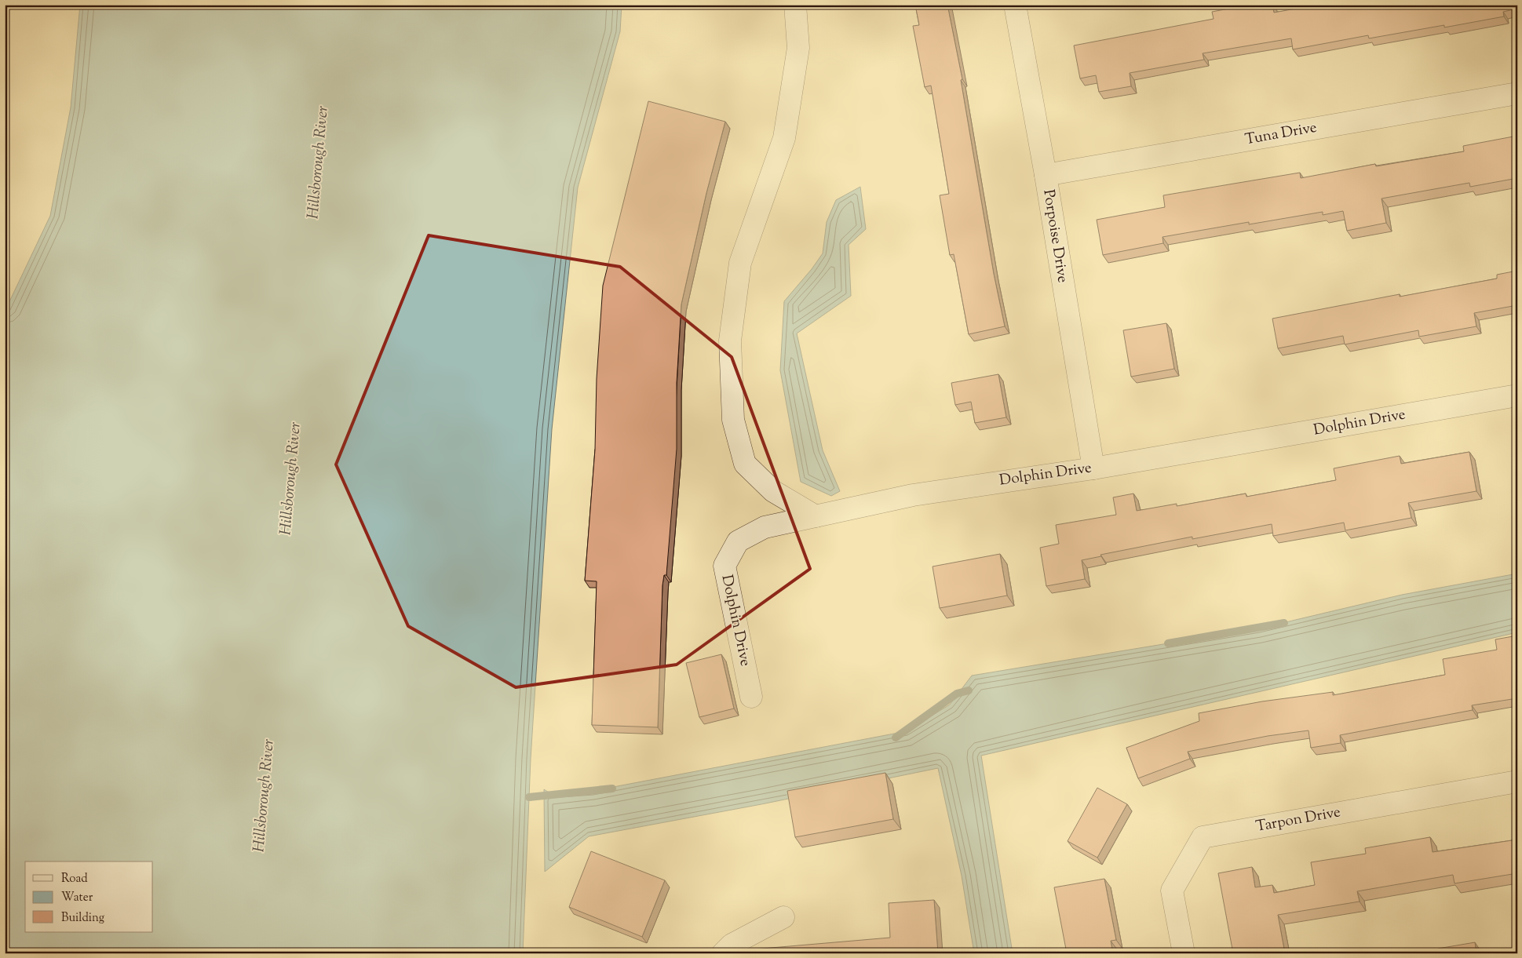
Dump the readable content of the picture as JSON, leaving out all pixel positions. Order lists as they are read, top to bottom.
{
  "streets": {
    "street": [
      "Tuna Drive",
      "Porpoise Drive",
      "Dolphin Drive",
      "Tarpon Drive"
    ]
  },
  "crossings": [
    ["Tuna Drive", "Porpoise Drive"],
    ["Porpoise Drive", "Dolphin Drive"]
  ],
  "water": ["Hillsborough River"],
  "legend": ["Road", "Water", "Building"]
}
